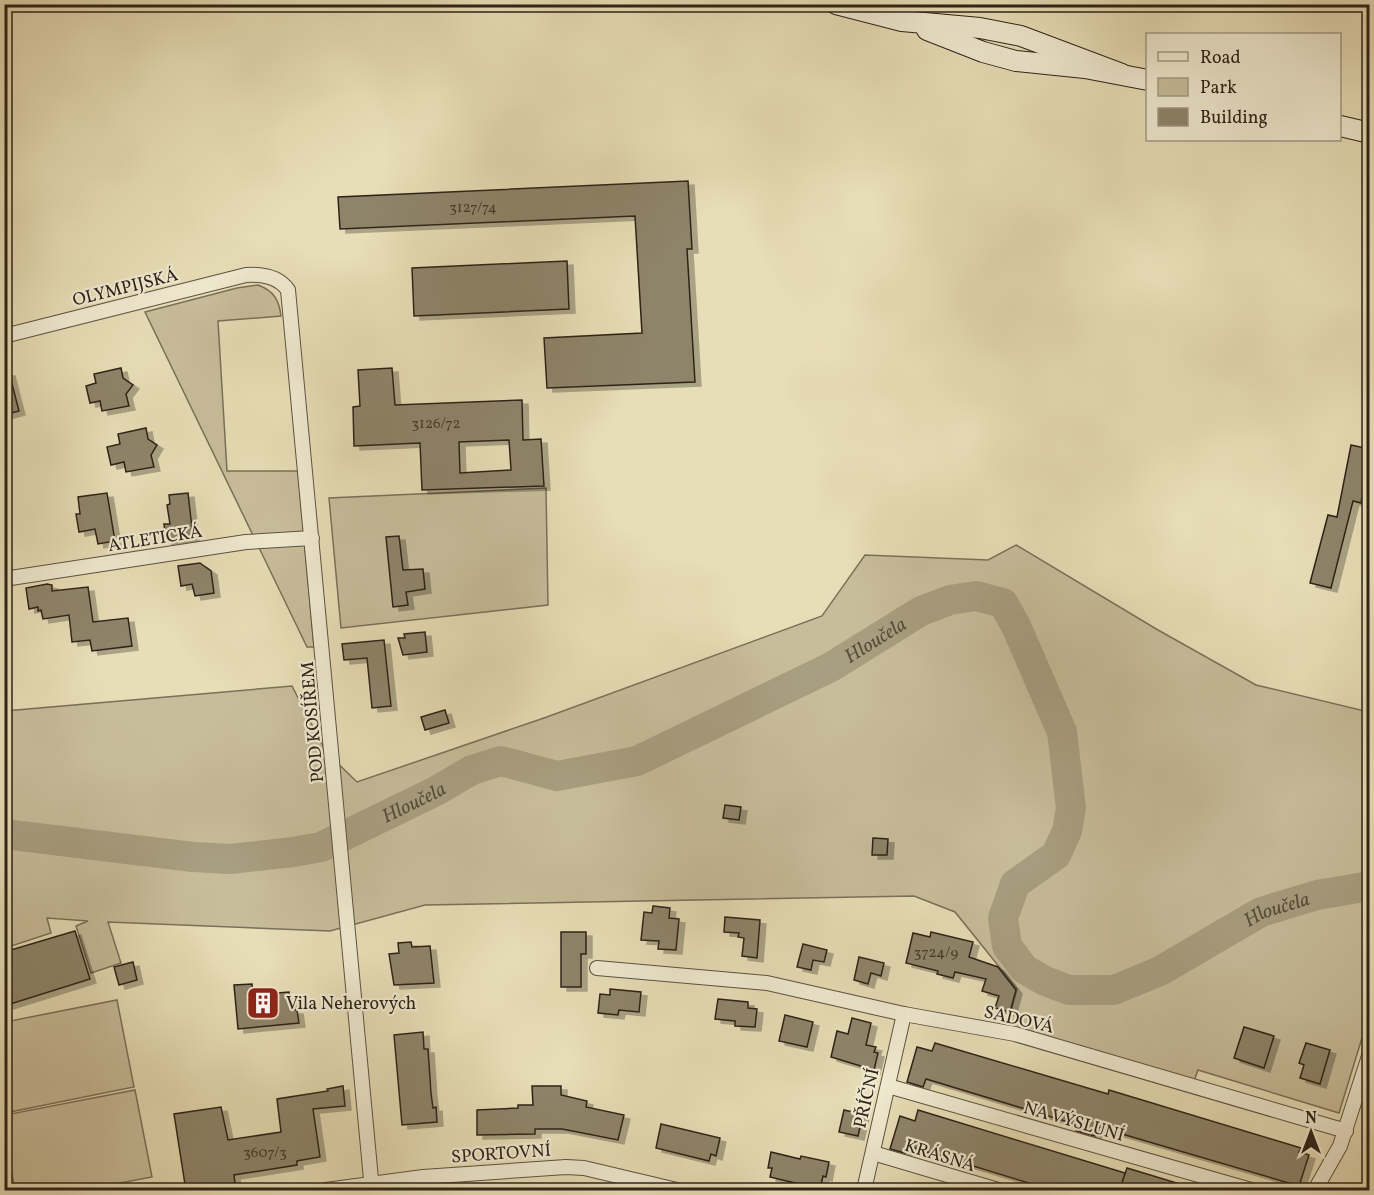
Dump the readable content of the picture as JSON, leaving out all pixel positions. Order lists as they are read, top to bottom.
{
  "streets": {
    "street": [
      "OLYMPIJSKÁ",
      "ATLETICKÁ",
      "POD KOSÍŘEM",
      "SADOVÁ",
      "PŘÍČNÍ",
      "NA VÝSLUNÍ",
      "SPORTOVNÍ",
      "KRÁSNÁ"
    ]
  },
  "crossings": [
    ["OLYMPIJSKÁ", "POD KOSÍŘEM"],
    ["ATLETICKÁ", "POD KOSÍŘEM"],
    ["POD KOSÍŘEM", "SPORTOVNÍ"],
    ["SADOVÁ", "PŘÍČNÍ"],
    ["PŘÍČNÍ", "NA VÝSLUNÍ"],
    ["PŘÍČNÍ", "KRÁSNÁ"]
  ],
  "water": ["Hloučela"],
  "places": {
    "building": ["Vila Neherových"]
  },
  "house_numbers": [
    "3127/74",
    "3126/72",
    "3724/9",
    "3607/3"
  ],
  "legend": ["Road", "Park", "Building"],
  "north": "top"
}
